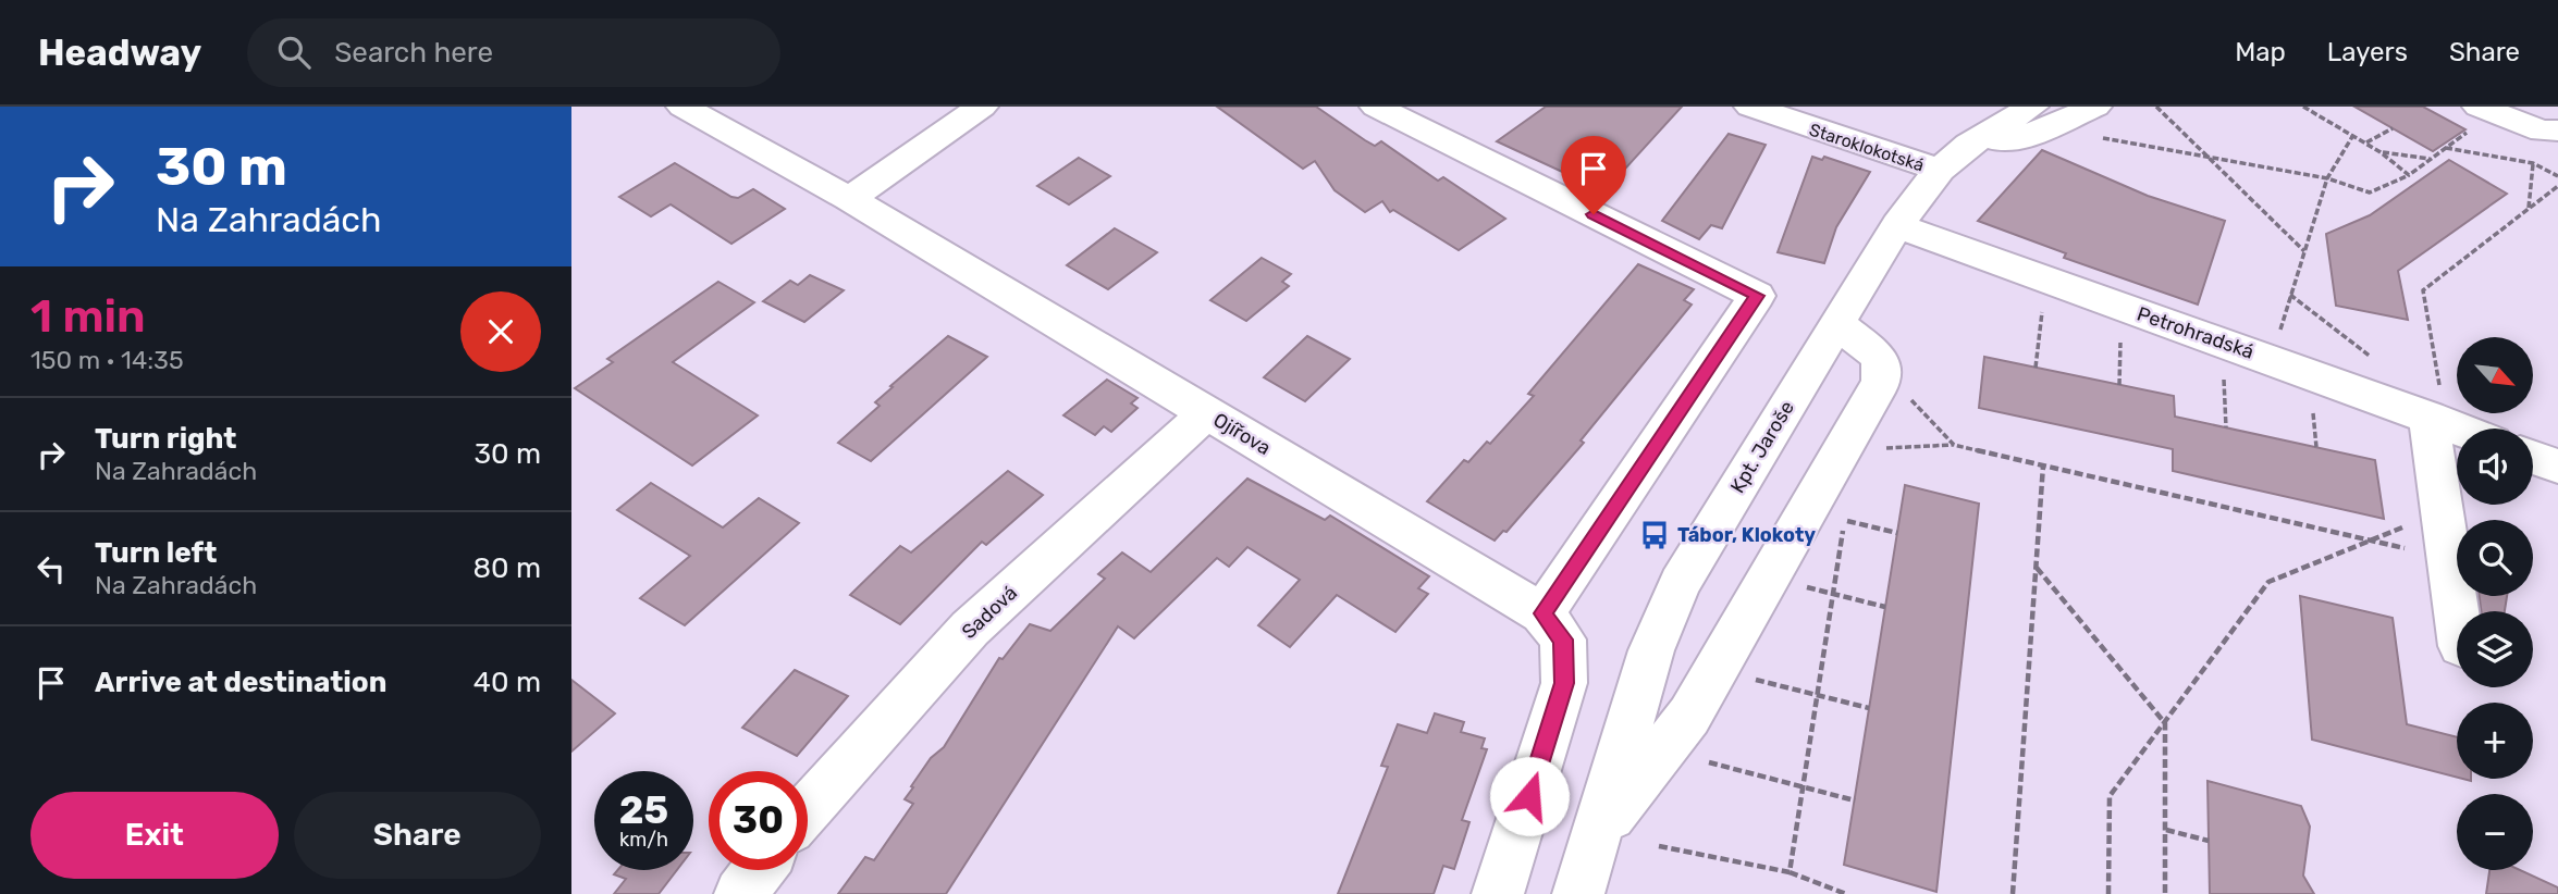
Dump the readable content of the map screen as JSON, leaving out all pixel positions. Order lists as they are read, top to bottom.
{
  "streets": {
    "street": [
      "Staroklokotská",
      "Petrohradská",
      "Ojířova",
      "Kpt. Jaroše",
      "Sadová"
    ]
  },
  "crossings": [
    ["Staroklokotská", "Kpt. Jaroše"],
    ["Petrohradská", "Kpt. Jaroše"],
    ["Ojířova", "Sadová"]
  ],
  "places": {
    "bus stop": ["Tábor, Klokoty"]
  },
  "north": "bottom right",
  "page": {
    "header": "Headway",
    "search": "Search here",
    "nav": ["Map", "Layers", "Share"],
    "turn": ["30 m", "Na Zahradách"],
    "heading": ["1 min", "150 m · 14:35"],
    "map_buttons": ["+", "−"],
    "list": [
      {
        "name": "Turn right",
        "note": "Na Zahradách",
        "value": "30 m"
      },
      {
        "name": "Turn left",
        "note": "Na Zahradách",
        "value": "80 m"
      },
      {
        "name": "Arrive at destination",
        "value": "40 m"
      }
    ],
    "speed": "25 km/h",
    "limit": "30",
    "buttons": ["Exit", "Share"]
  }
}
